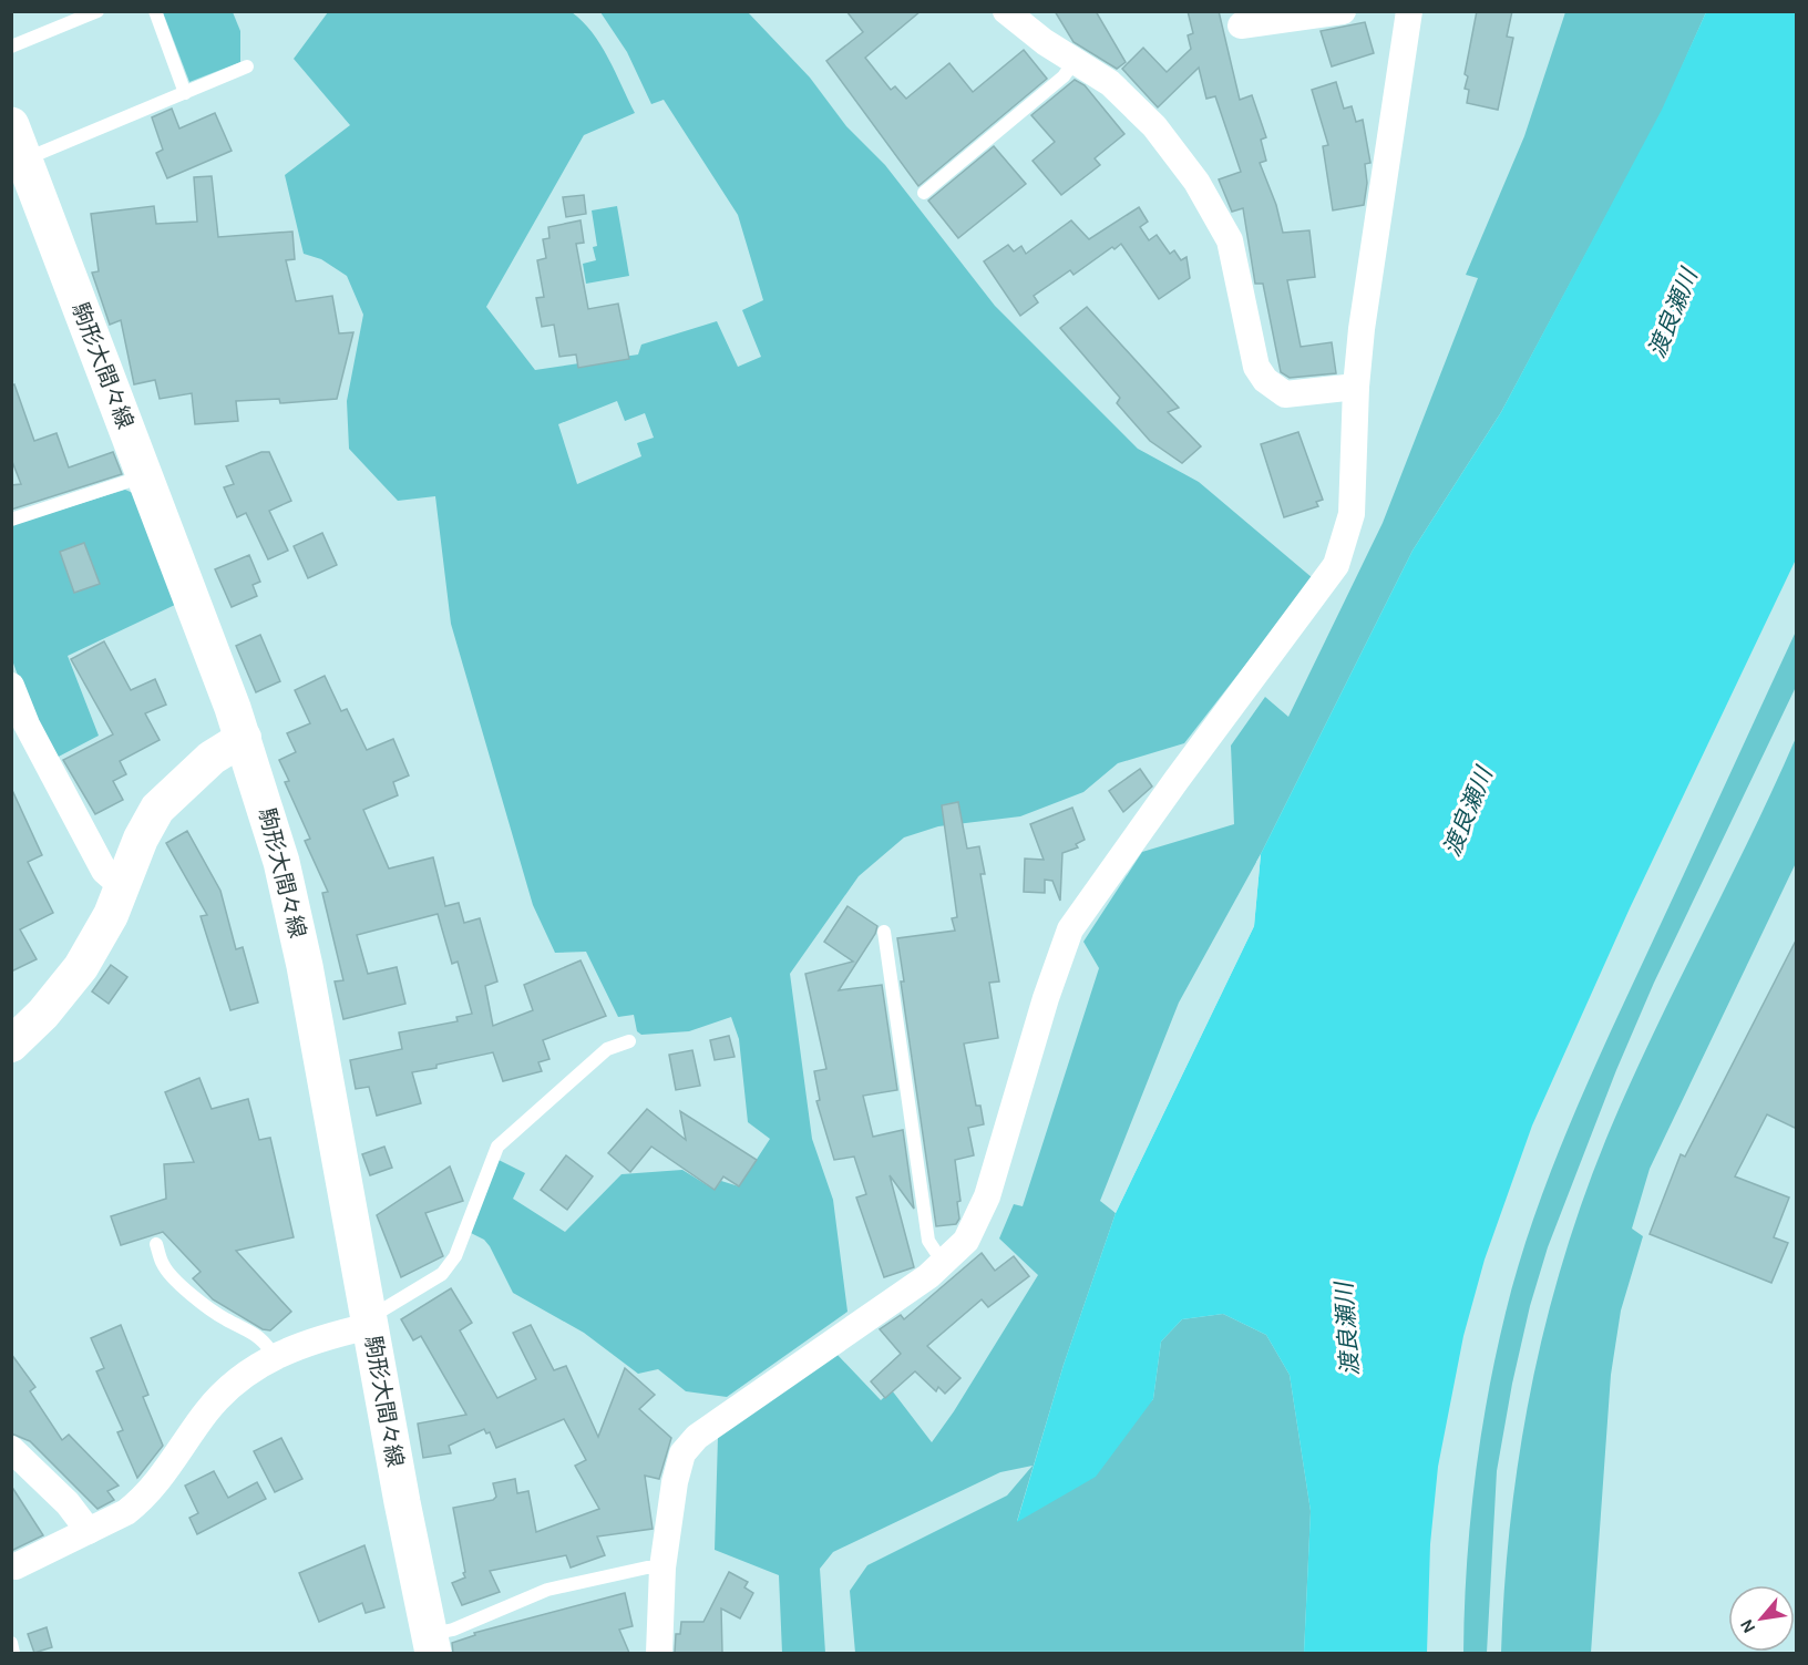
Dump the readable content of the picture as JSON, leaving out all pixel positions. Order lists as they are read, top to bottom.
{
  "streets": {
    "main road": ["駒形大間々線"]
  },
  "water": ["渡良瀬川"],
  "north": "bottom left"
}
